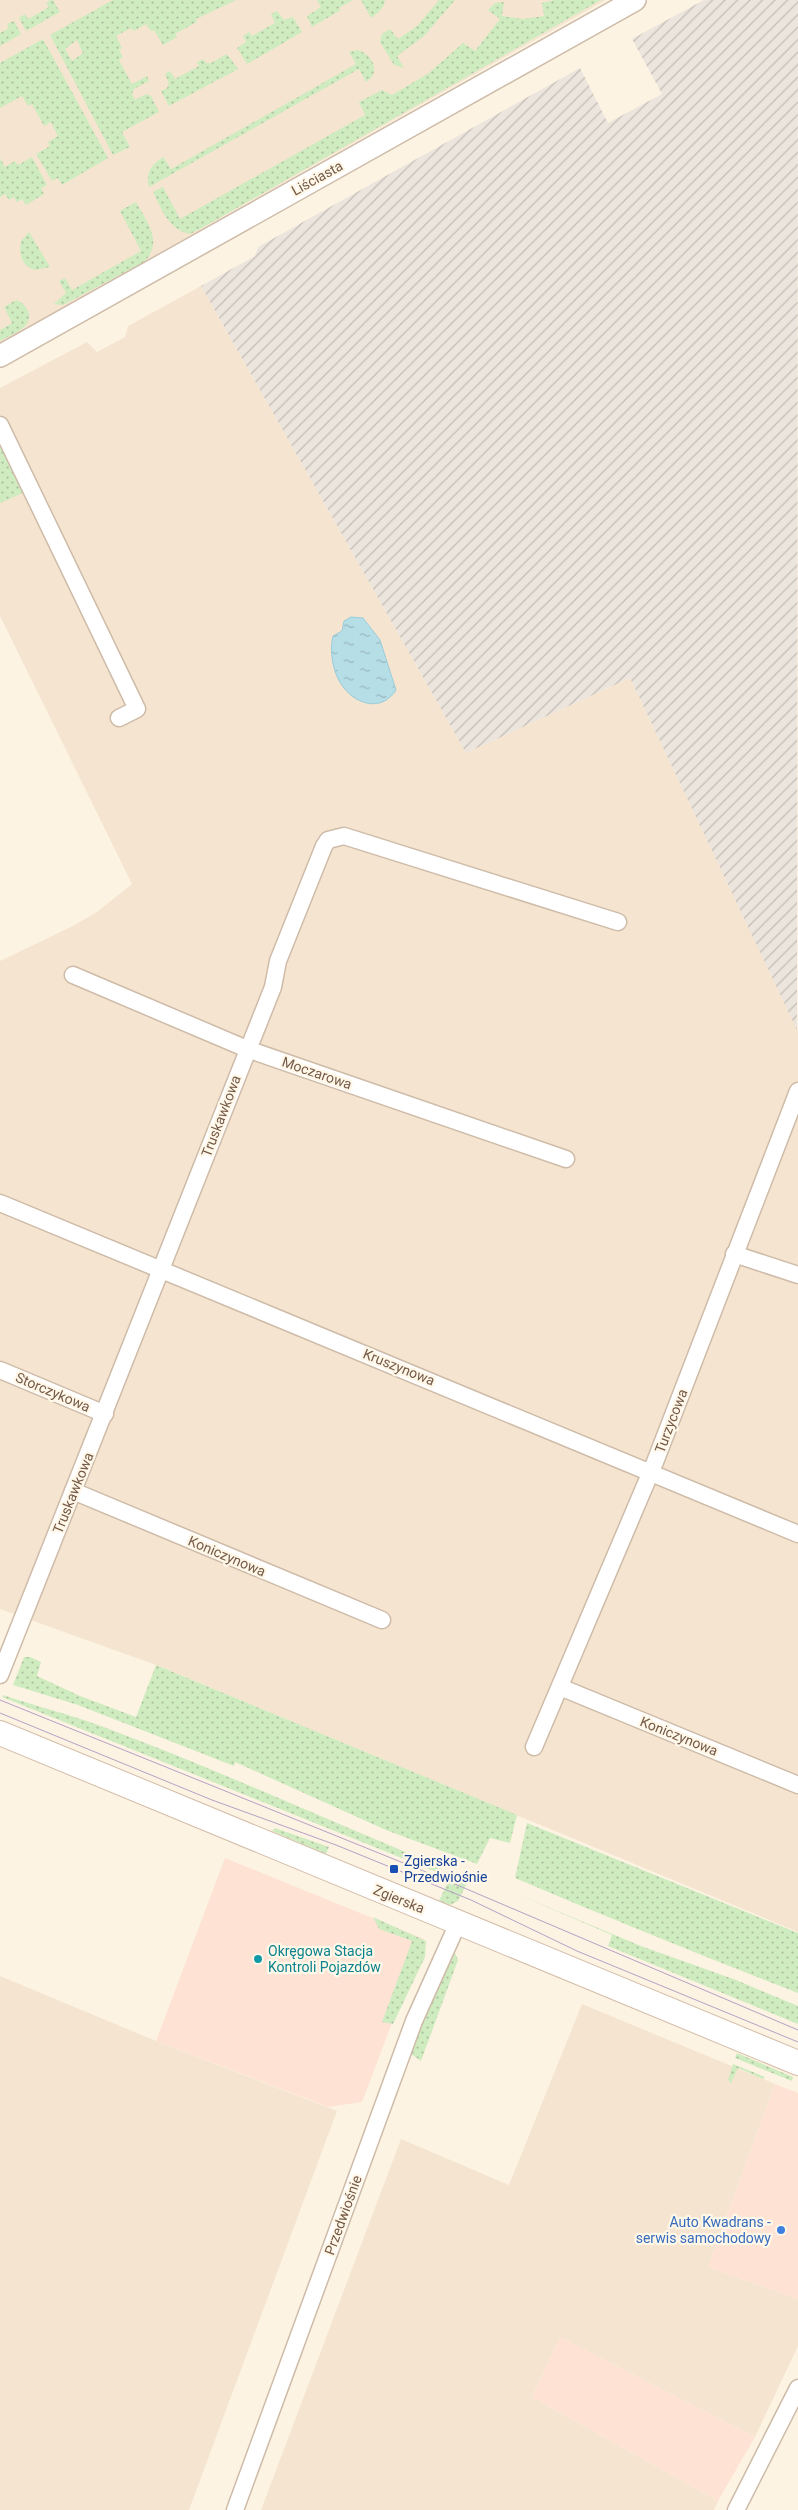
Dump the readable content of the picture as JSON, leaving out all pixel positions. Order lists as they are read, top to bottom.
{
  "streets": {
    "main road": ["Zgierska"],
    "street": [
      "Liściasta",
      "Moczarowa",
      "Truskawkowa",
      "Kruszynowa",
      "Storczykowa",
      "Turzycowa",
      "Koniczynowa",
      "Przedwiośnie"
    ]
  },
  "crossings": [
    ["Moczarowa", "Truskawkowa"],
    ["Truskawkowa", "Kruszynowa"],
    ["Truskawkowa", "Storczykowa"],
    ["Truskawkowa", "Koniczynowa"],
    ["Kruszynowa", "Turzycowa"],
    ["Turzycowa", "Koniczynowa"],
    ["Zgierska", "Przedwiośnie"]
  ],
  "places": {
    "transit": ["Zgierska - Przedwiośnie"],
    "other": ["Okręgowa Stacja Kontroli Pojazdów", "Auto Kwadrans - serwis samochodowy"]
  }
}
